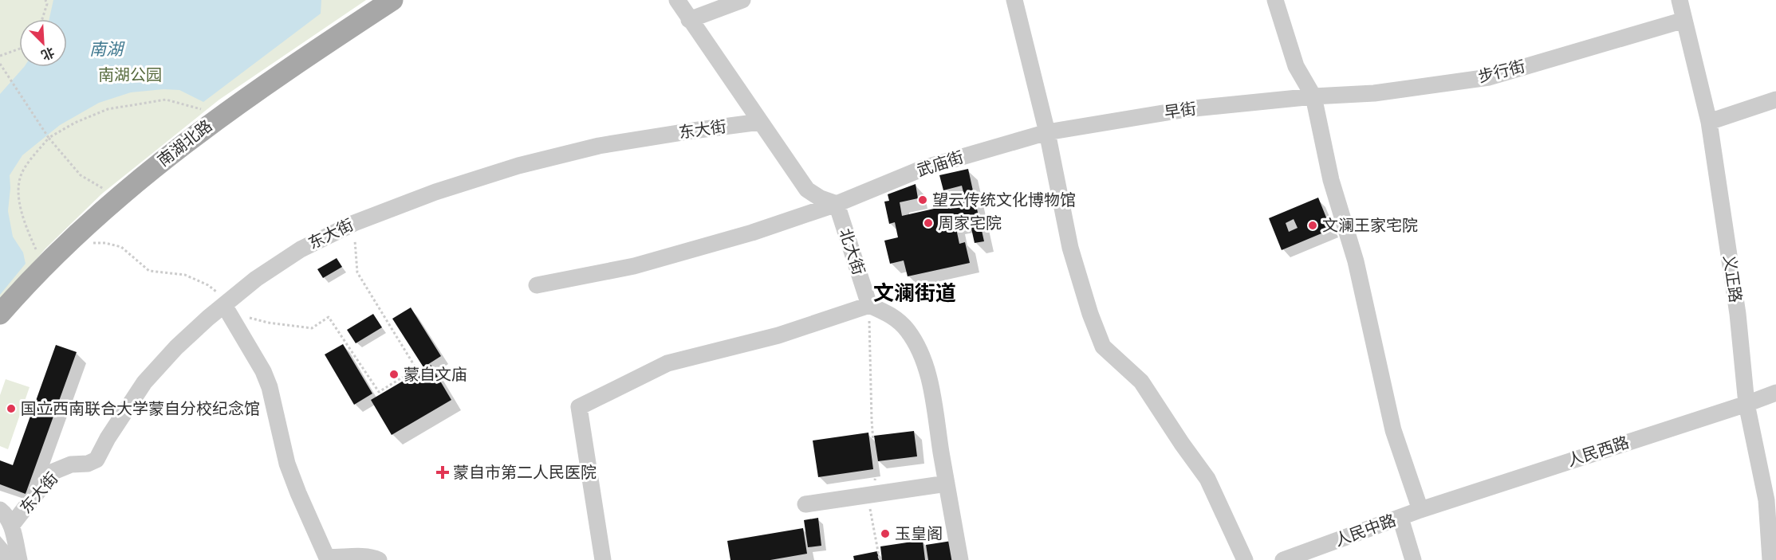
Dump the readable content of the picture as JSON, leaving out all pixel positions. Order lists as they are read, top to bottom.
{
  "streets": {
    "main road": ["南湖北路"],
    "street": [
      "步行街",
      "早街",
      "东大街",
      "武庙街",
      "北大街",
      "义正路",
      "人民西路",
      "人民中路"
    ]
  },
  "crossings": [
    ["步行街", "早街"],
    ["步行街", "义正路"],
    ["早街", "武庙街"],
    ["武庙街", "北大街"],
    ["义正路", "人民西路"],
    ["人民西路", "人民中路"]
  ],
  "districts": ["文澜街道"],
  "water": ["南湖"],
  "parks": ["南湖公园"],
  "places": {
    "other": [
      "望云传统文化博物馆",
      "周家宅院",
      "文澜王家宅院",
      "蒙自文庙",
      "国立西南联合大学蒙自分校纪念馆",
      "玉皇阁"
    ],
    "health": ["蒙自市第二人民医院"]
  },
  "north": "bottom right"
}
